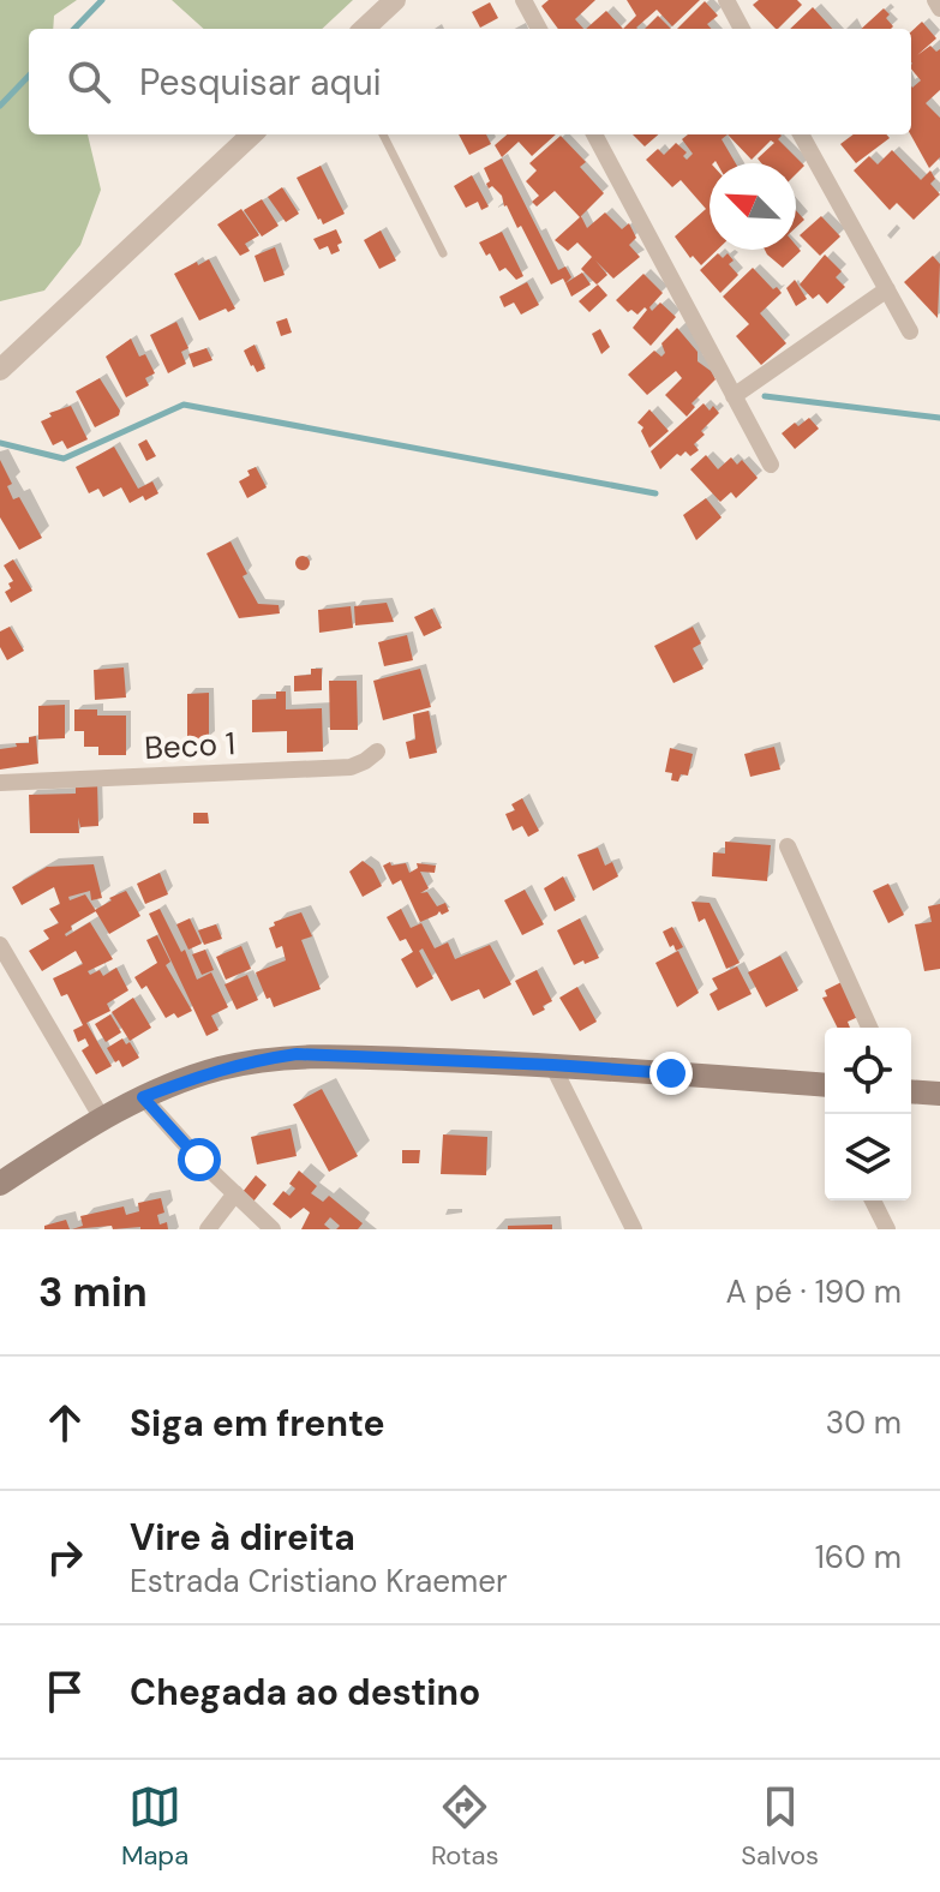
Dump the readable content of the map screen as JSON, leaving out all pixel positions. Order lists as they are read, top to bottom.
{
  "streets": {
    "street": ["Beco 1"]
  },
  "north": "top left",
  "page": {
    "search": "Pesquisar aqui",
    "heading": ["3 min", "A pé · 190 m"],
    "list": [
      ["Siga em frente", "30 m"],
      ["Vire à direita", "Estrada Cristiano Kraemer", "160 m"],
      "Chegada ao destino"
    ],
    "nav": ["Mapa", "Rotas", "Salvos"]
  }
}
